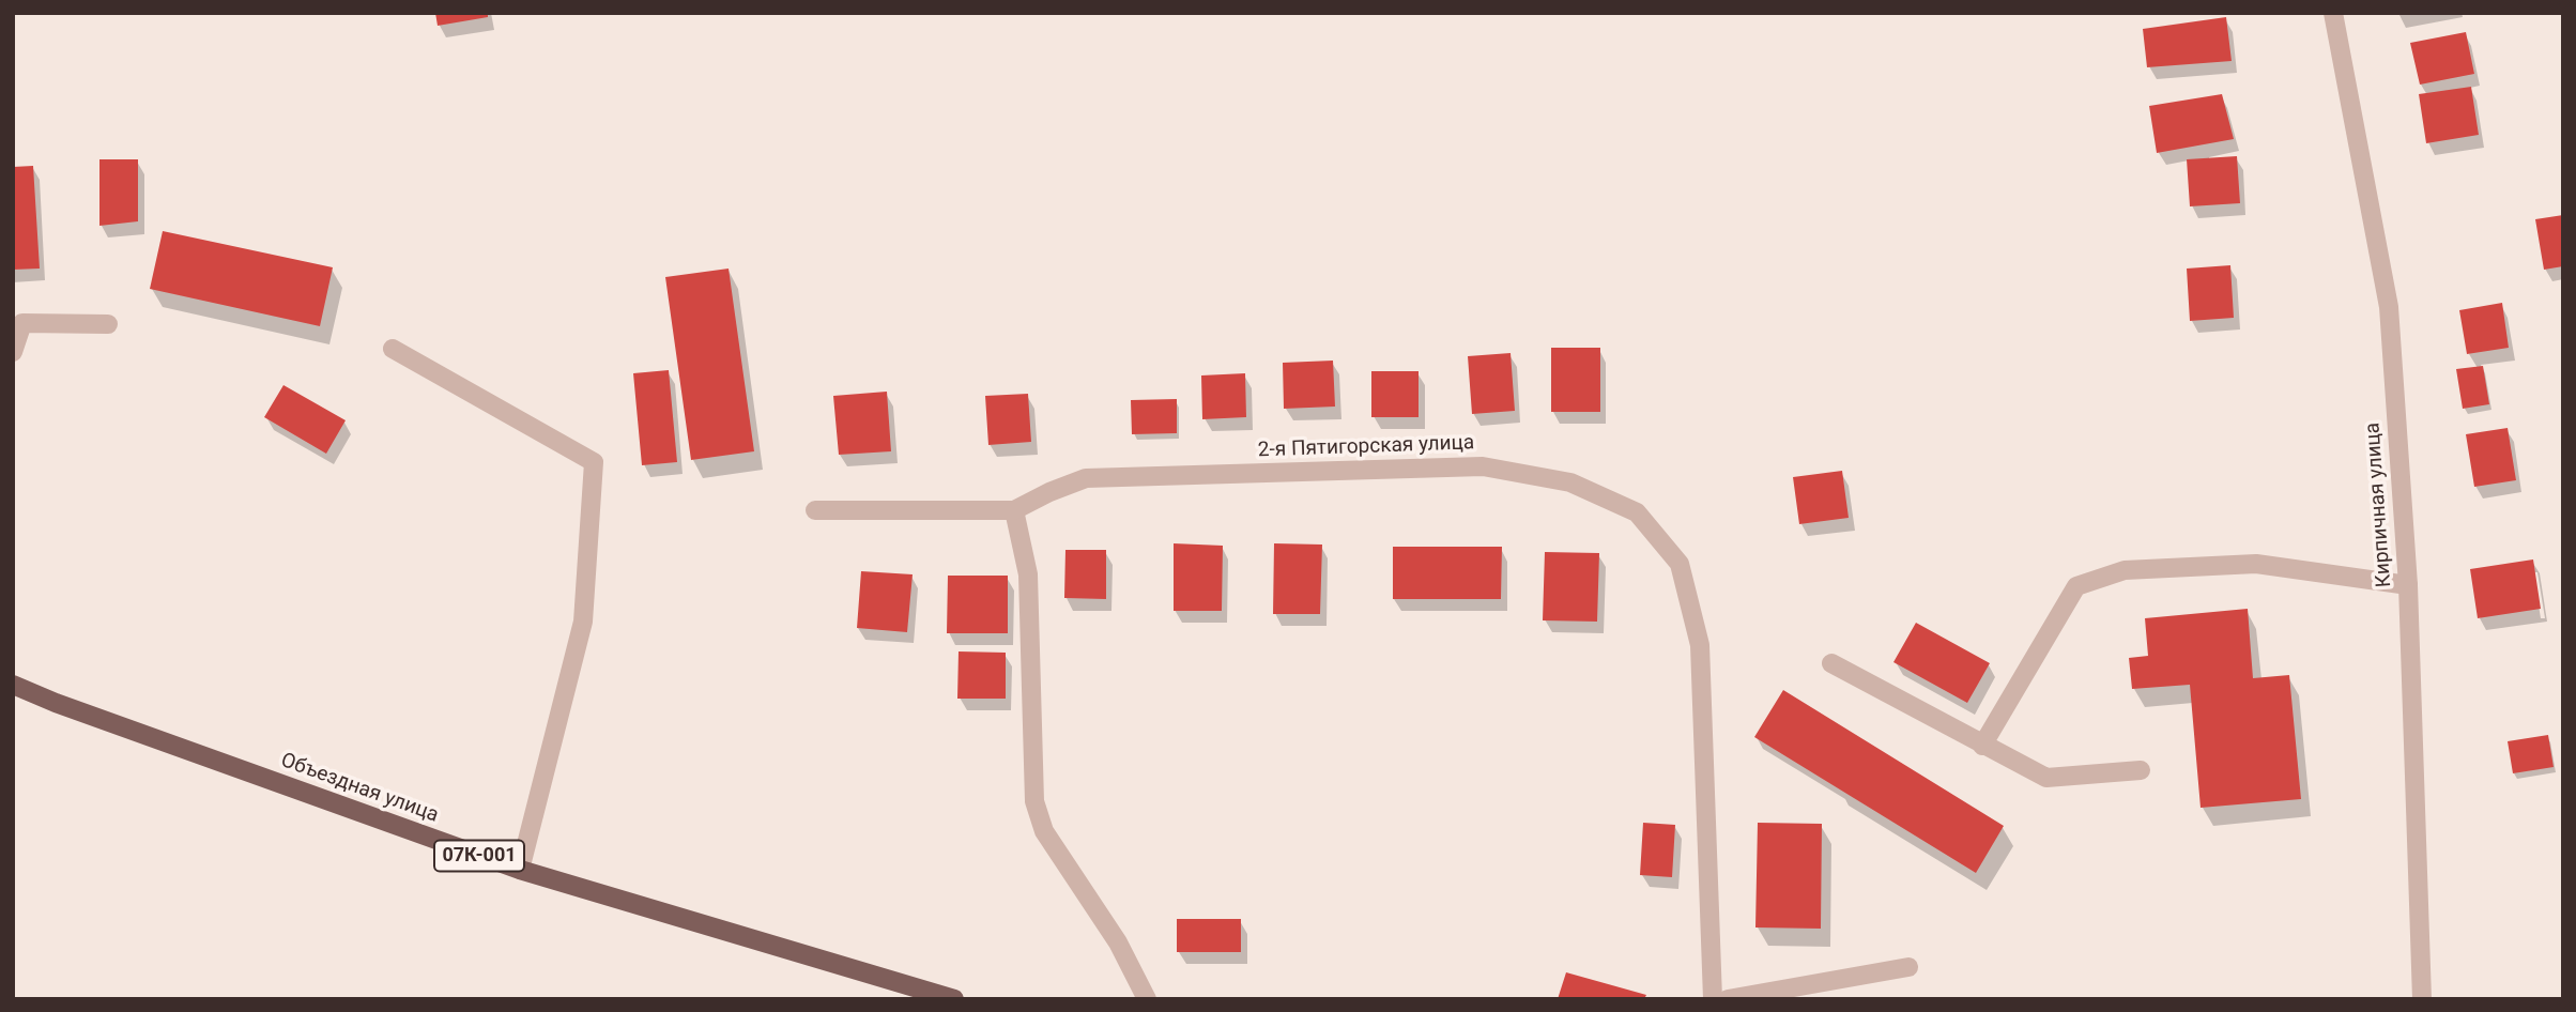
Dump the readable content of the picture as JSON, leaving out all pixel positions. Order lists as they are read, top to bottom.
{
  "streets": {
    "main road": ["Объездная улица", "07К-001"],
    "street": ["2-я Пятигорская улица", "Кирпичная улица"]
  }
}
